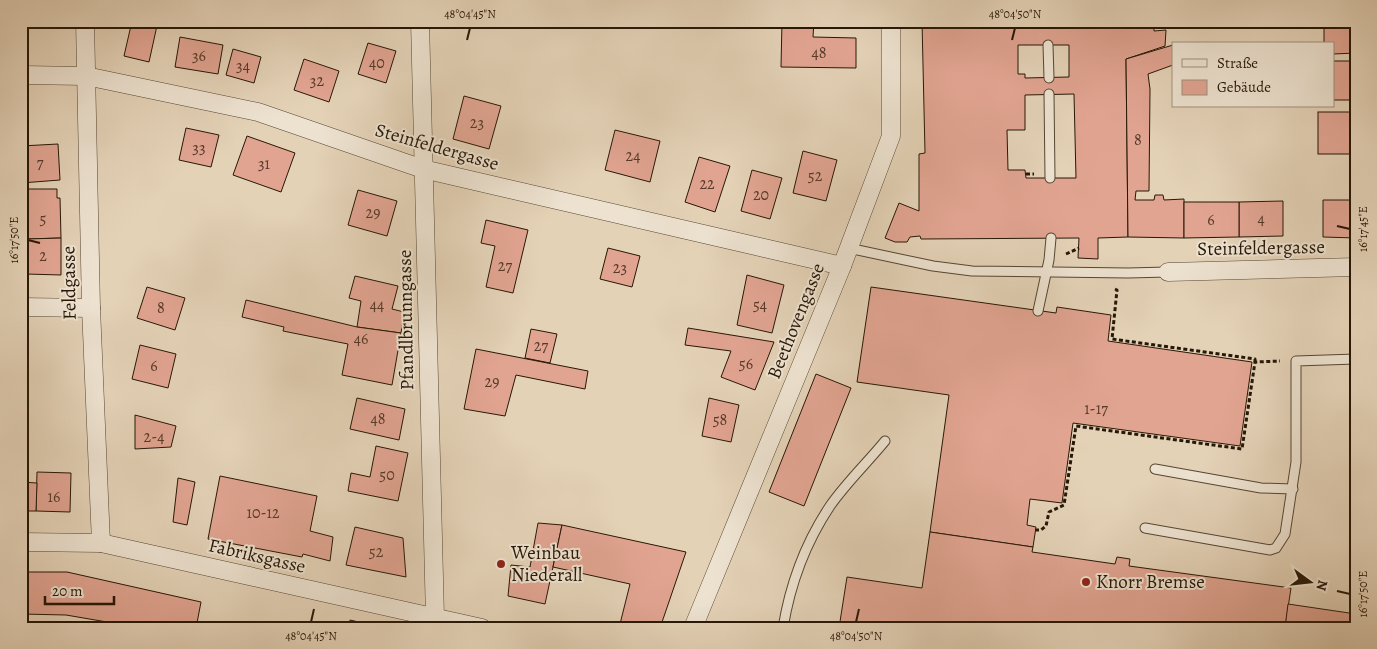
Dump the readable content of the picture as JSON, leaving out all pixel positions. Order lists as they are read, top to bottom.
{
  "streets": {
    "street": [
      "Steinfeldergasse",
      "Feldgasse",
      "Pfandlbrunngasse",
      "Beethovengasse",
      "Fabriksgasse"
    ]
  },
  "crossings": [
    ["Steinfeldergasse", "Feldgasse"],
    ["Steinfeldergasse", "Pfandlbrunngasse"],
    ["Steinfeldergasse", "Beethovengasse"],
    ["Feldgasse", "Fabriksgasse"],
    ["Pfandlbrunngasse", "Fabriksgasse"]
  ],
  "places": ["Weinbau Niederall", "Knorr Bremse"],
  "house_numbers": [
    "48",
    "36",
    "40",
    "34",
    "32",
    "23",
    "8",
    "33",
    "24",
    "7",
    "31",
    "52",
    "22",
    "20",
    "29",
    "5",
    "4",
    "6",
    "2",
    "27",
    "23",
    "44",
    "54",
    "8",
    "46",
    "27",
    "56",
    "6",
    "29",
    "1-17",
    "48",
    "58",
    "2-4",
    "50",
    "16",
    "10-12",
    "52"
  ],
  "legend": ["Straße", "Gebäude"],
  "scale_bar": "20 m",
  "north": "right",
  "coordinates": [
    "48°04'45\"N",
    "48°04'50\"N",
    "16°17'45\"E",
    "16°17'50\"E"
  ]
}
